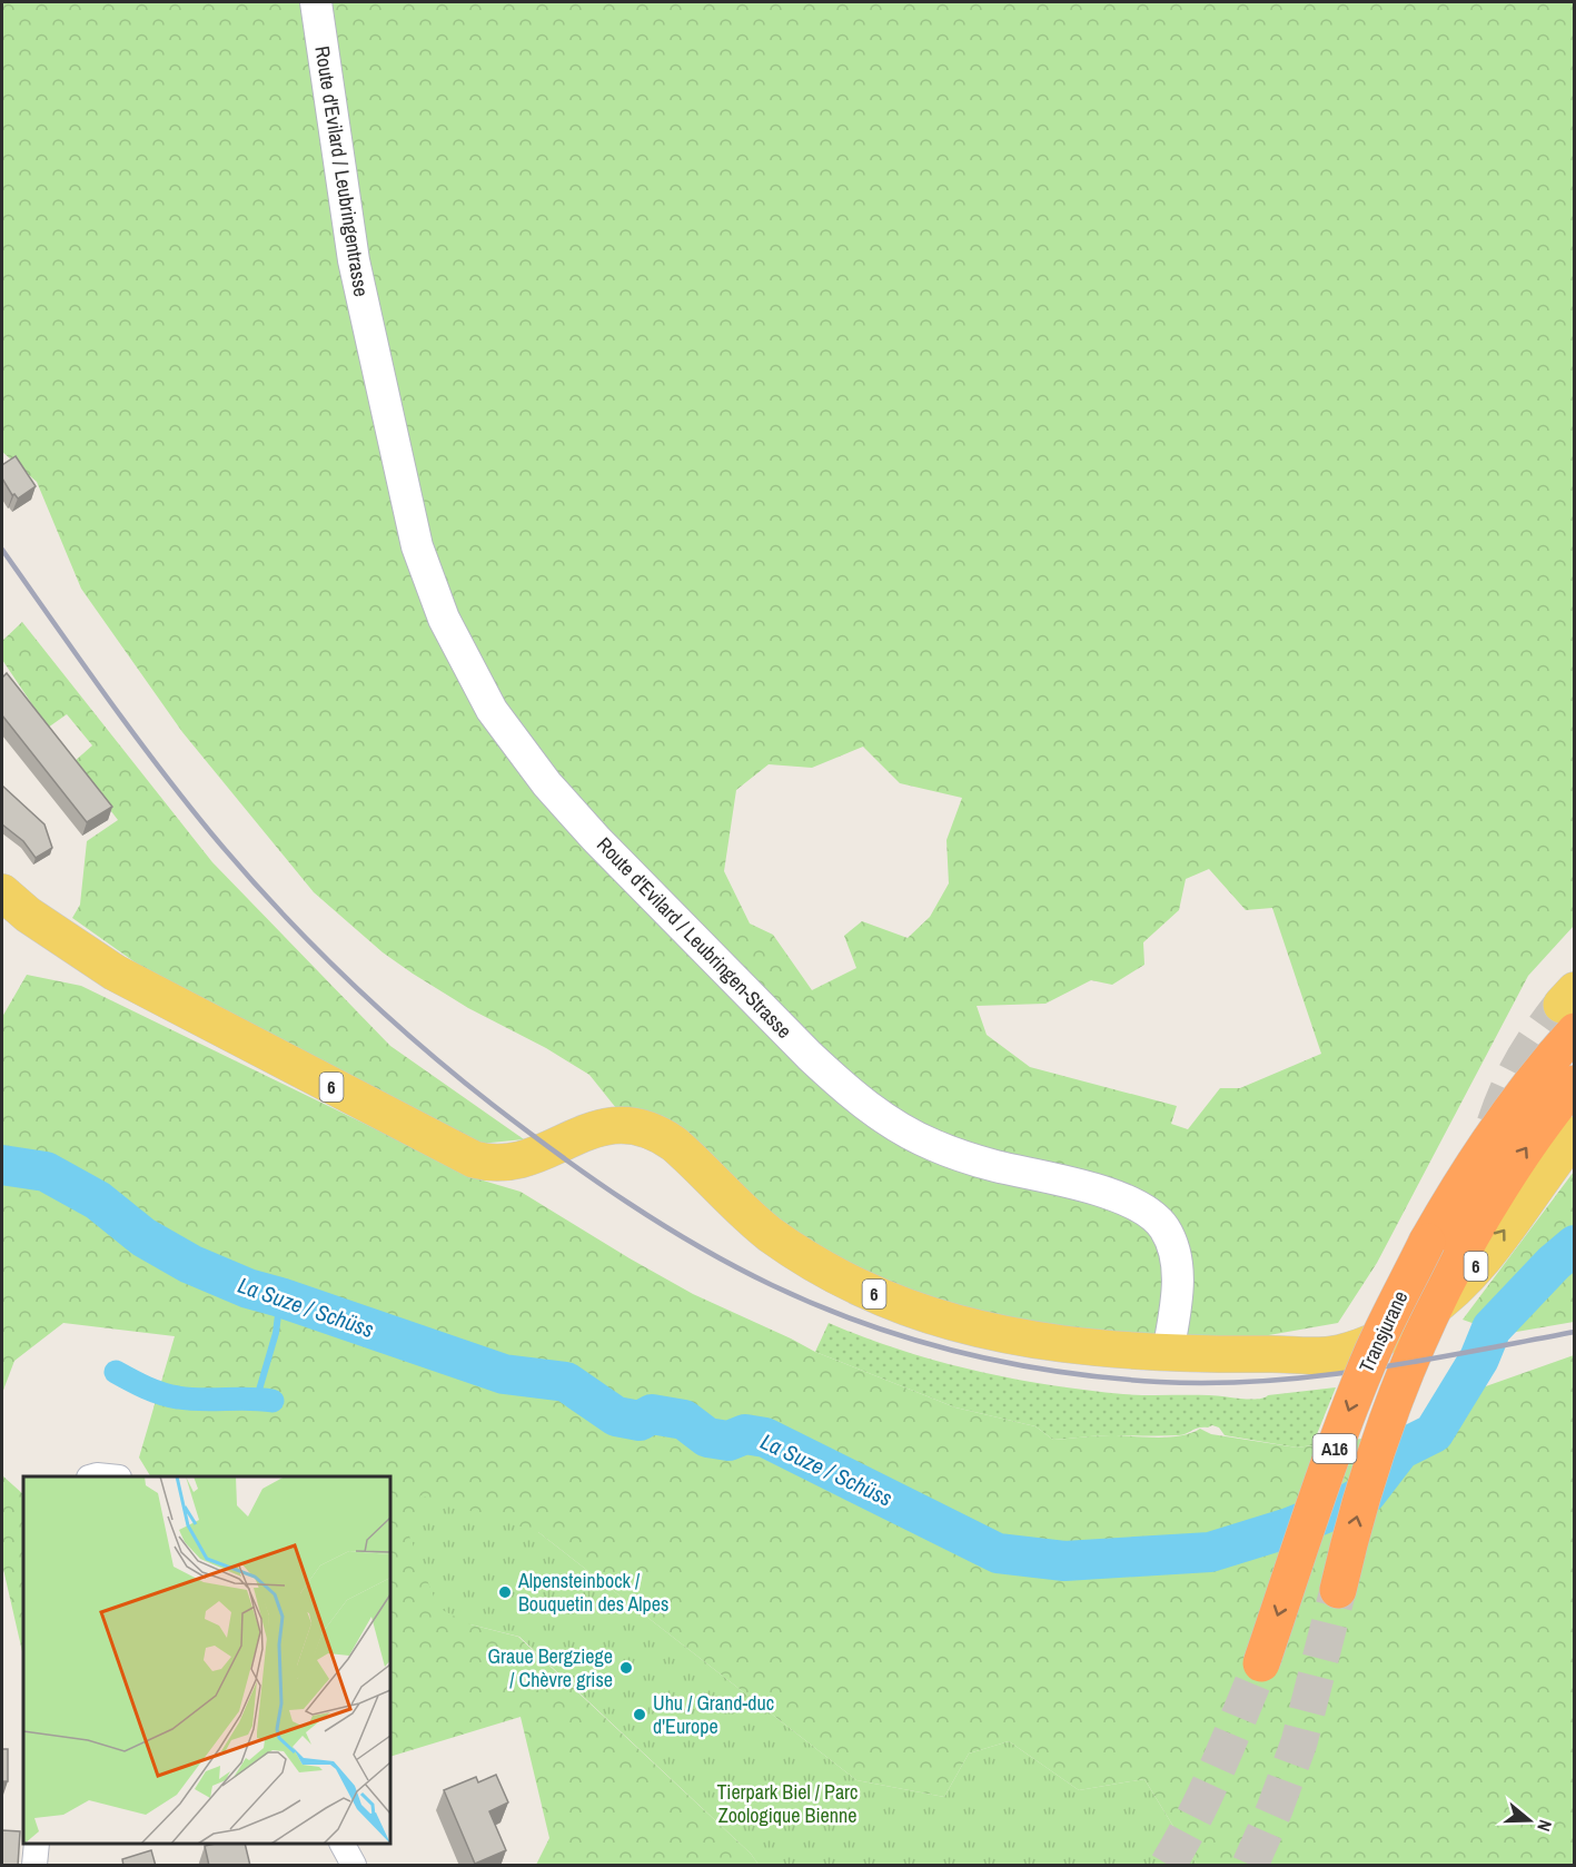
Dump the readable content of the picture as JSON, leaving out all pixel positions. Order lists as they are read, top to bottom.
{
  "streets": {
    "highway": ["Transjurane", "A16"],
    "main road": ["6"],
    "street": ["Route d'Evilard / Leubringentrasse", "Route d'Evilard / Leubringen-Strasse"]
  },
  "crossings": [
    ["Route d'Evilard / Leubringentrasse", "Route d'Evilard / Leubringen-Strasse"],
    ["Route d'Evilard / Leubringen-Strasse", "6"]
  ],
  "water": ["La Suze / Schüss"],
  "parks": ["Tierpark Biel / Parc Zoologique Bienne"],
  "places": ["Alpensteinbock / Bouquetin des Alpes", "Graue Bergziege / Chèvre grise", "Uhu / Grand-duc d'Europe"],
  "north": "right"
}
